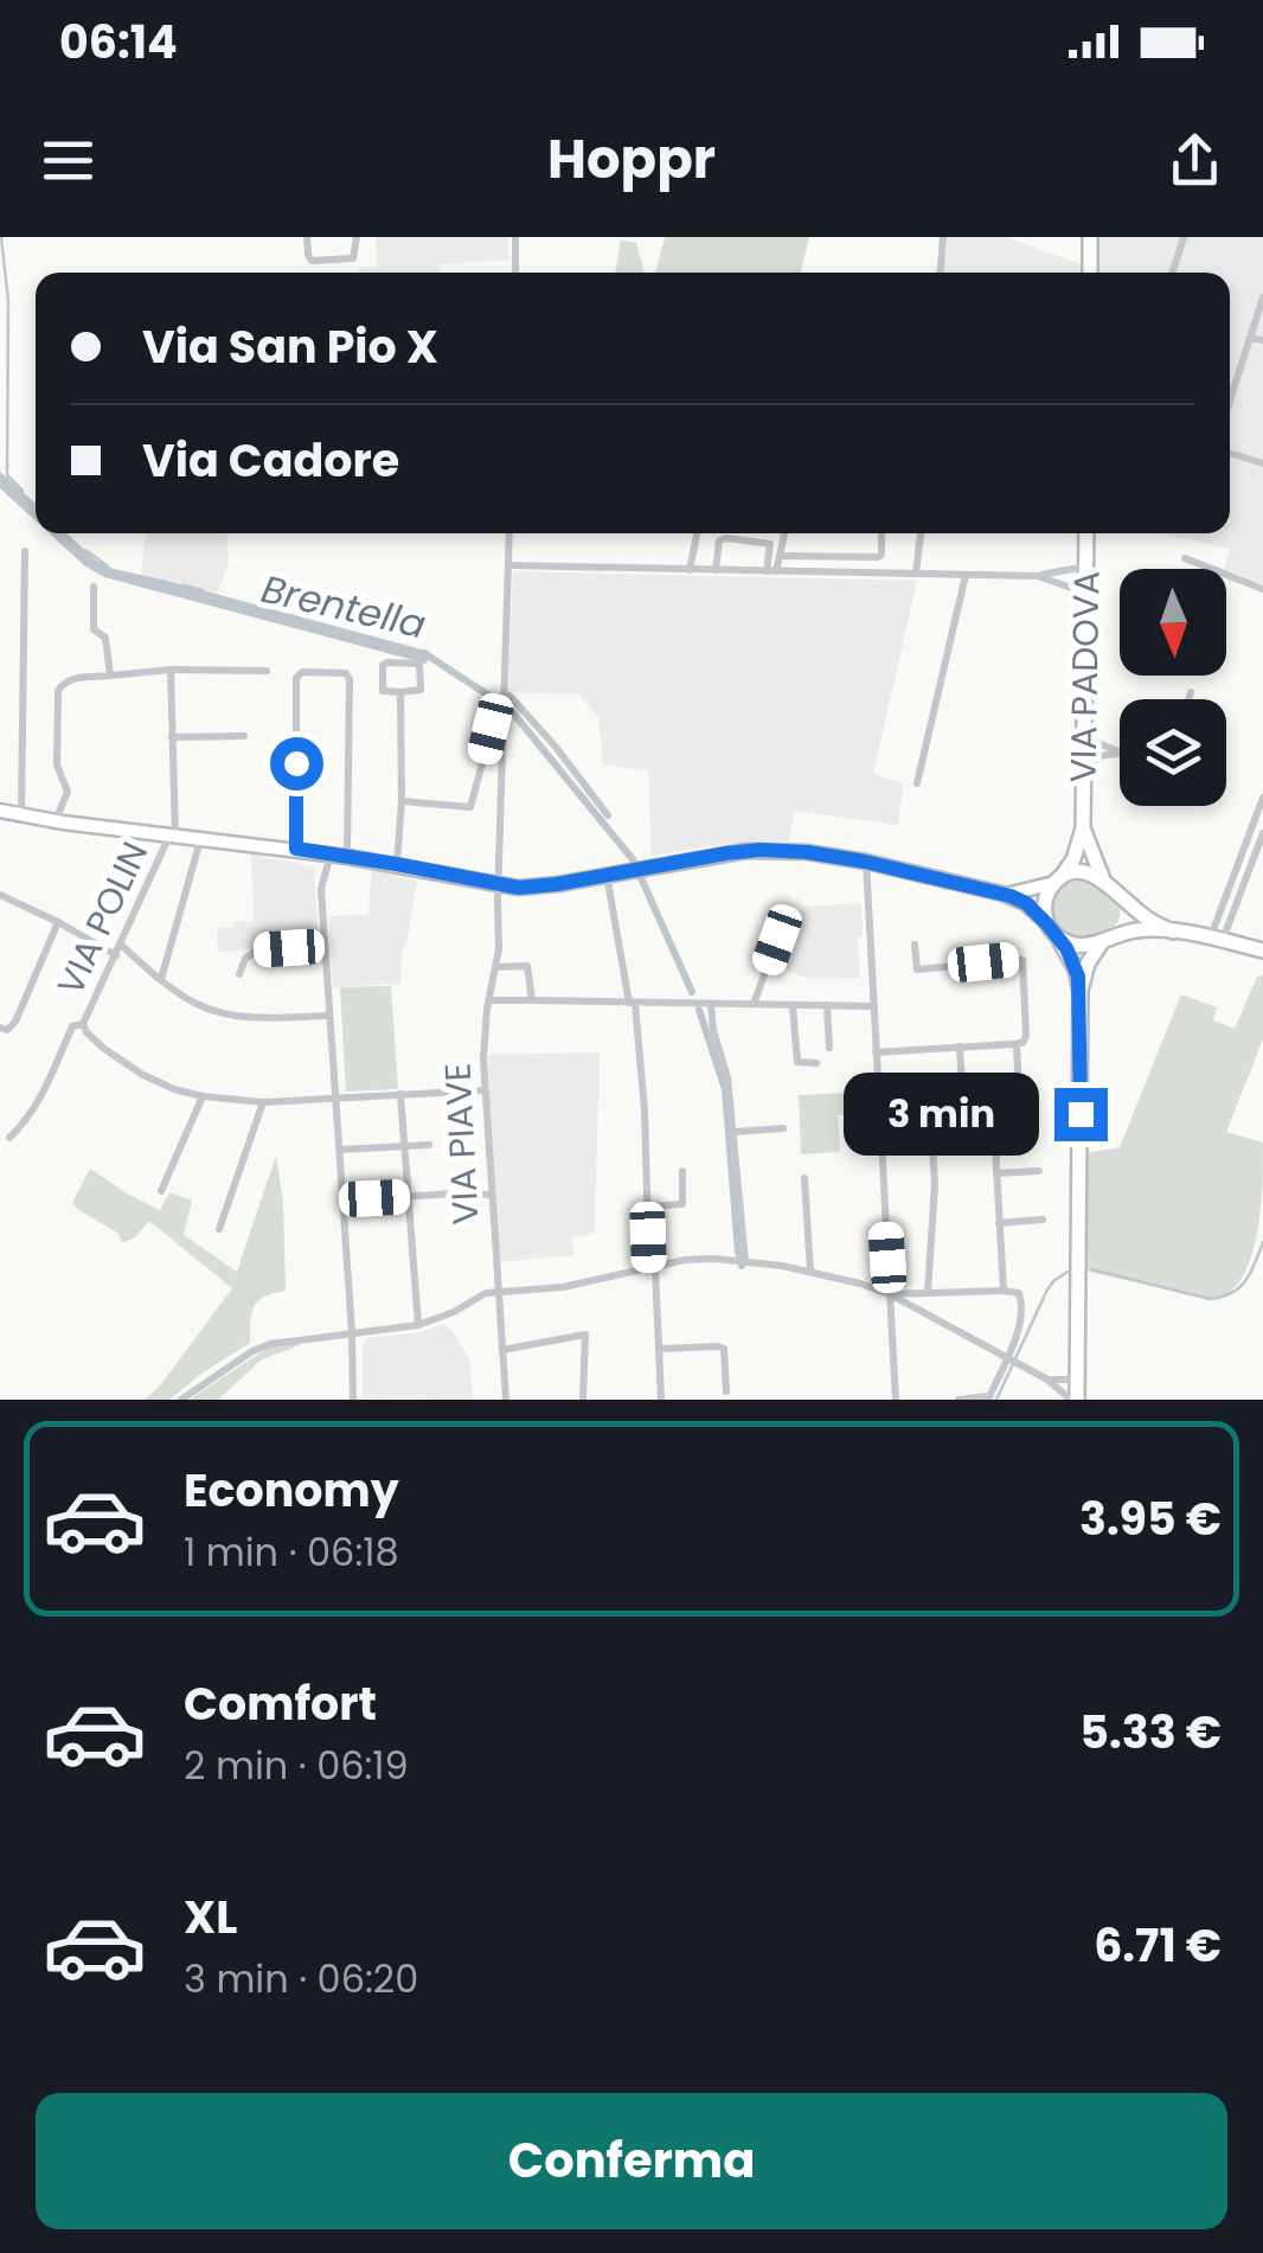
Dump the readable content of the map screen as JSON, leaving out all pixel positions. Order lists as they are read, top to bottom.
{
  "streets": {
    "main road": ["VIA PADOVA"],
    "street": ["VIA POLIN", "VIA PIAVE"]
  },
  "water": ["Brentella"],
  "north": "bottom",
  "page": {
    "status": "06:14",
    "header": "Hoppr",
    "banner": ["Via San Pio X", "Via Cadore"],
    "bubble": "3 min",
    "list": [
      {
        "name": "Economy",
        "note": "1 min · 06:18",
        "value": "3.95 €"
      },
      {
        "name": "Comfort",
        "note": "2 min · 06:19",
        "value": "5.33 €"
      },
      {
        "name": "XL",
        "note": "3 min · 06:20",
        "value": "6.71 €"
      }
    ],
    "buttons": "Conferma"
  }
}
